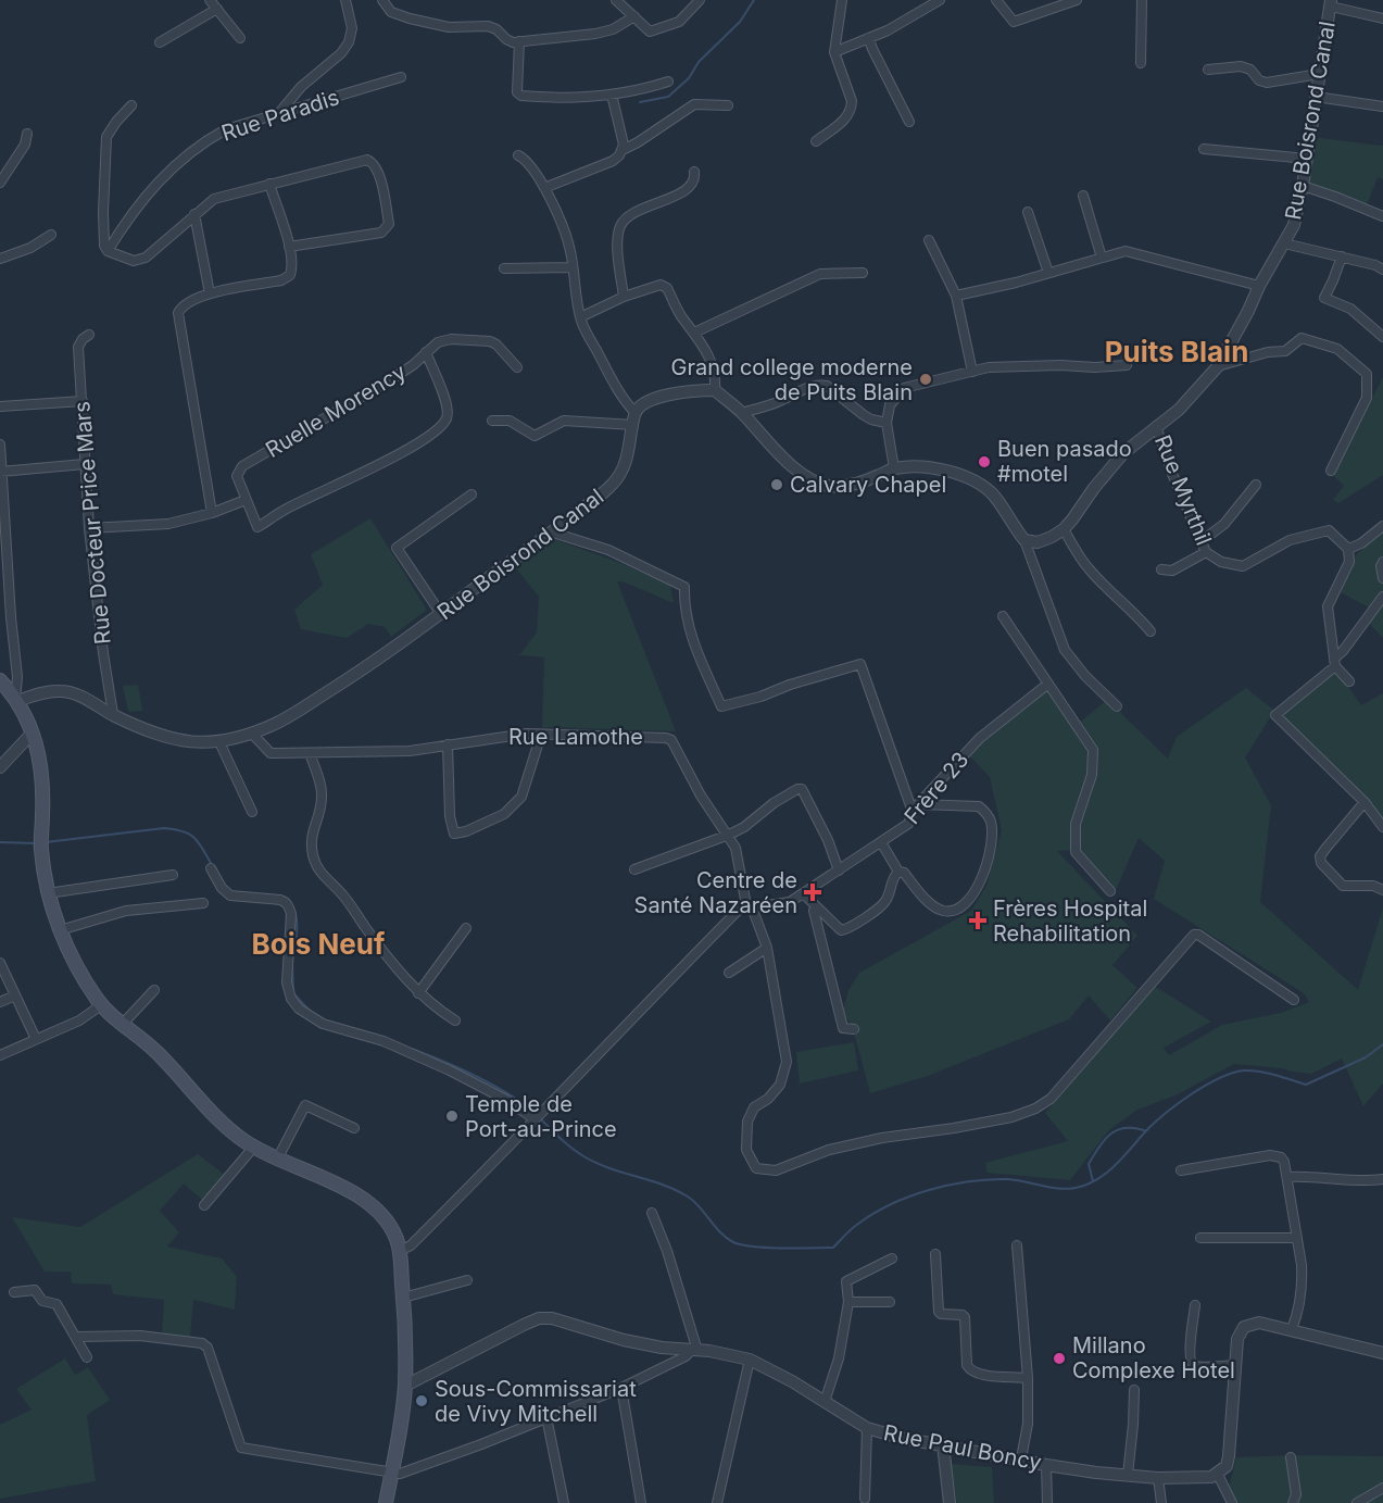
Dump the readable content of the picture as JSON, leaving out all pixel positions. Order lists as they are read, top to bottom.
{
  "streets": {
    "street": [
      "Rue Paradis",
      "Rue Boisrond Canal",
      "Ruelle Morency",
      "Rue Myrthil",
      "Rue Docteur Price Mars",
      "Rue Lamothe",
      "Frère 23",
      "Rue Paul Boncy"
    ]
  },
  "crossings": [
    ["Rue Boisrond Canal", "Rue Myrthil"],
    ["Rue Boisrond Canal", "Rue Docteur Price Mars"],
    ["Rue Boisrond Canal", "Rue Lamothe"],
    ["Rue Lamothe", "Frère 23"]
  ],
  "districts": ["Puits Blain", "Bois Neuf"],
  "places": {
    "other": [
      "Grand college moderne de Puits Blain",
      "Buen pasado #motel",
      "Calvary Chapel",
      "Temple de Port-au-Prince",
      "Millano Complexe Hotel",
      "Sous-Commissariat de Vivy Mitchell"
    ],
    "health": ["Centre de Santé Nazaréen", "Frères Hospital Rehabilitation"]
  }
}
